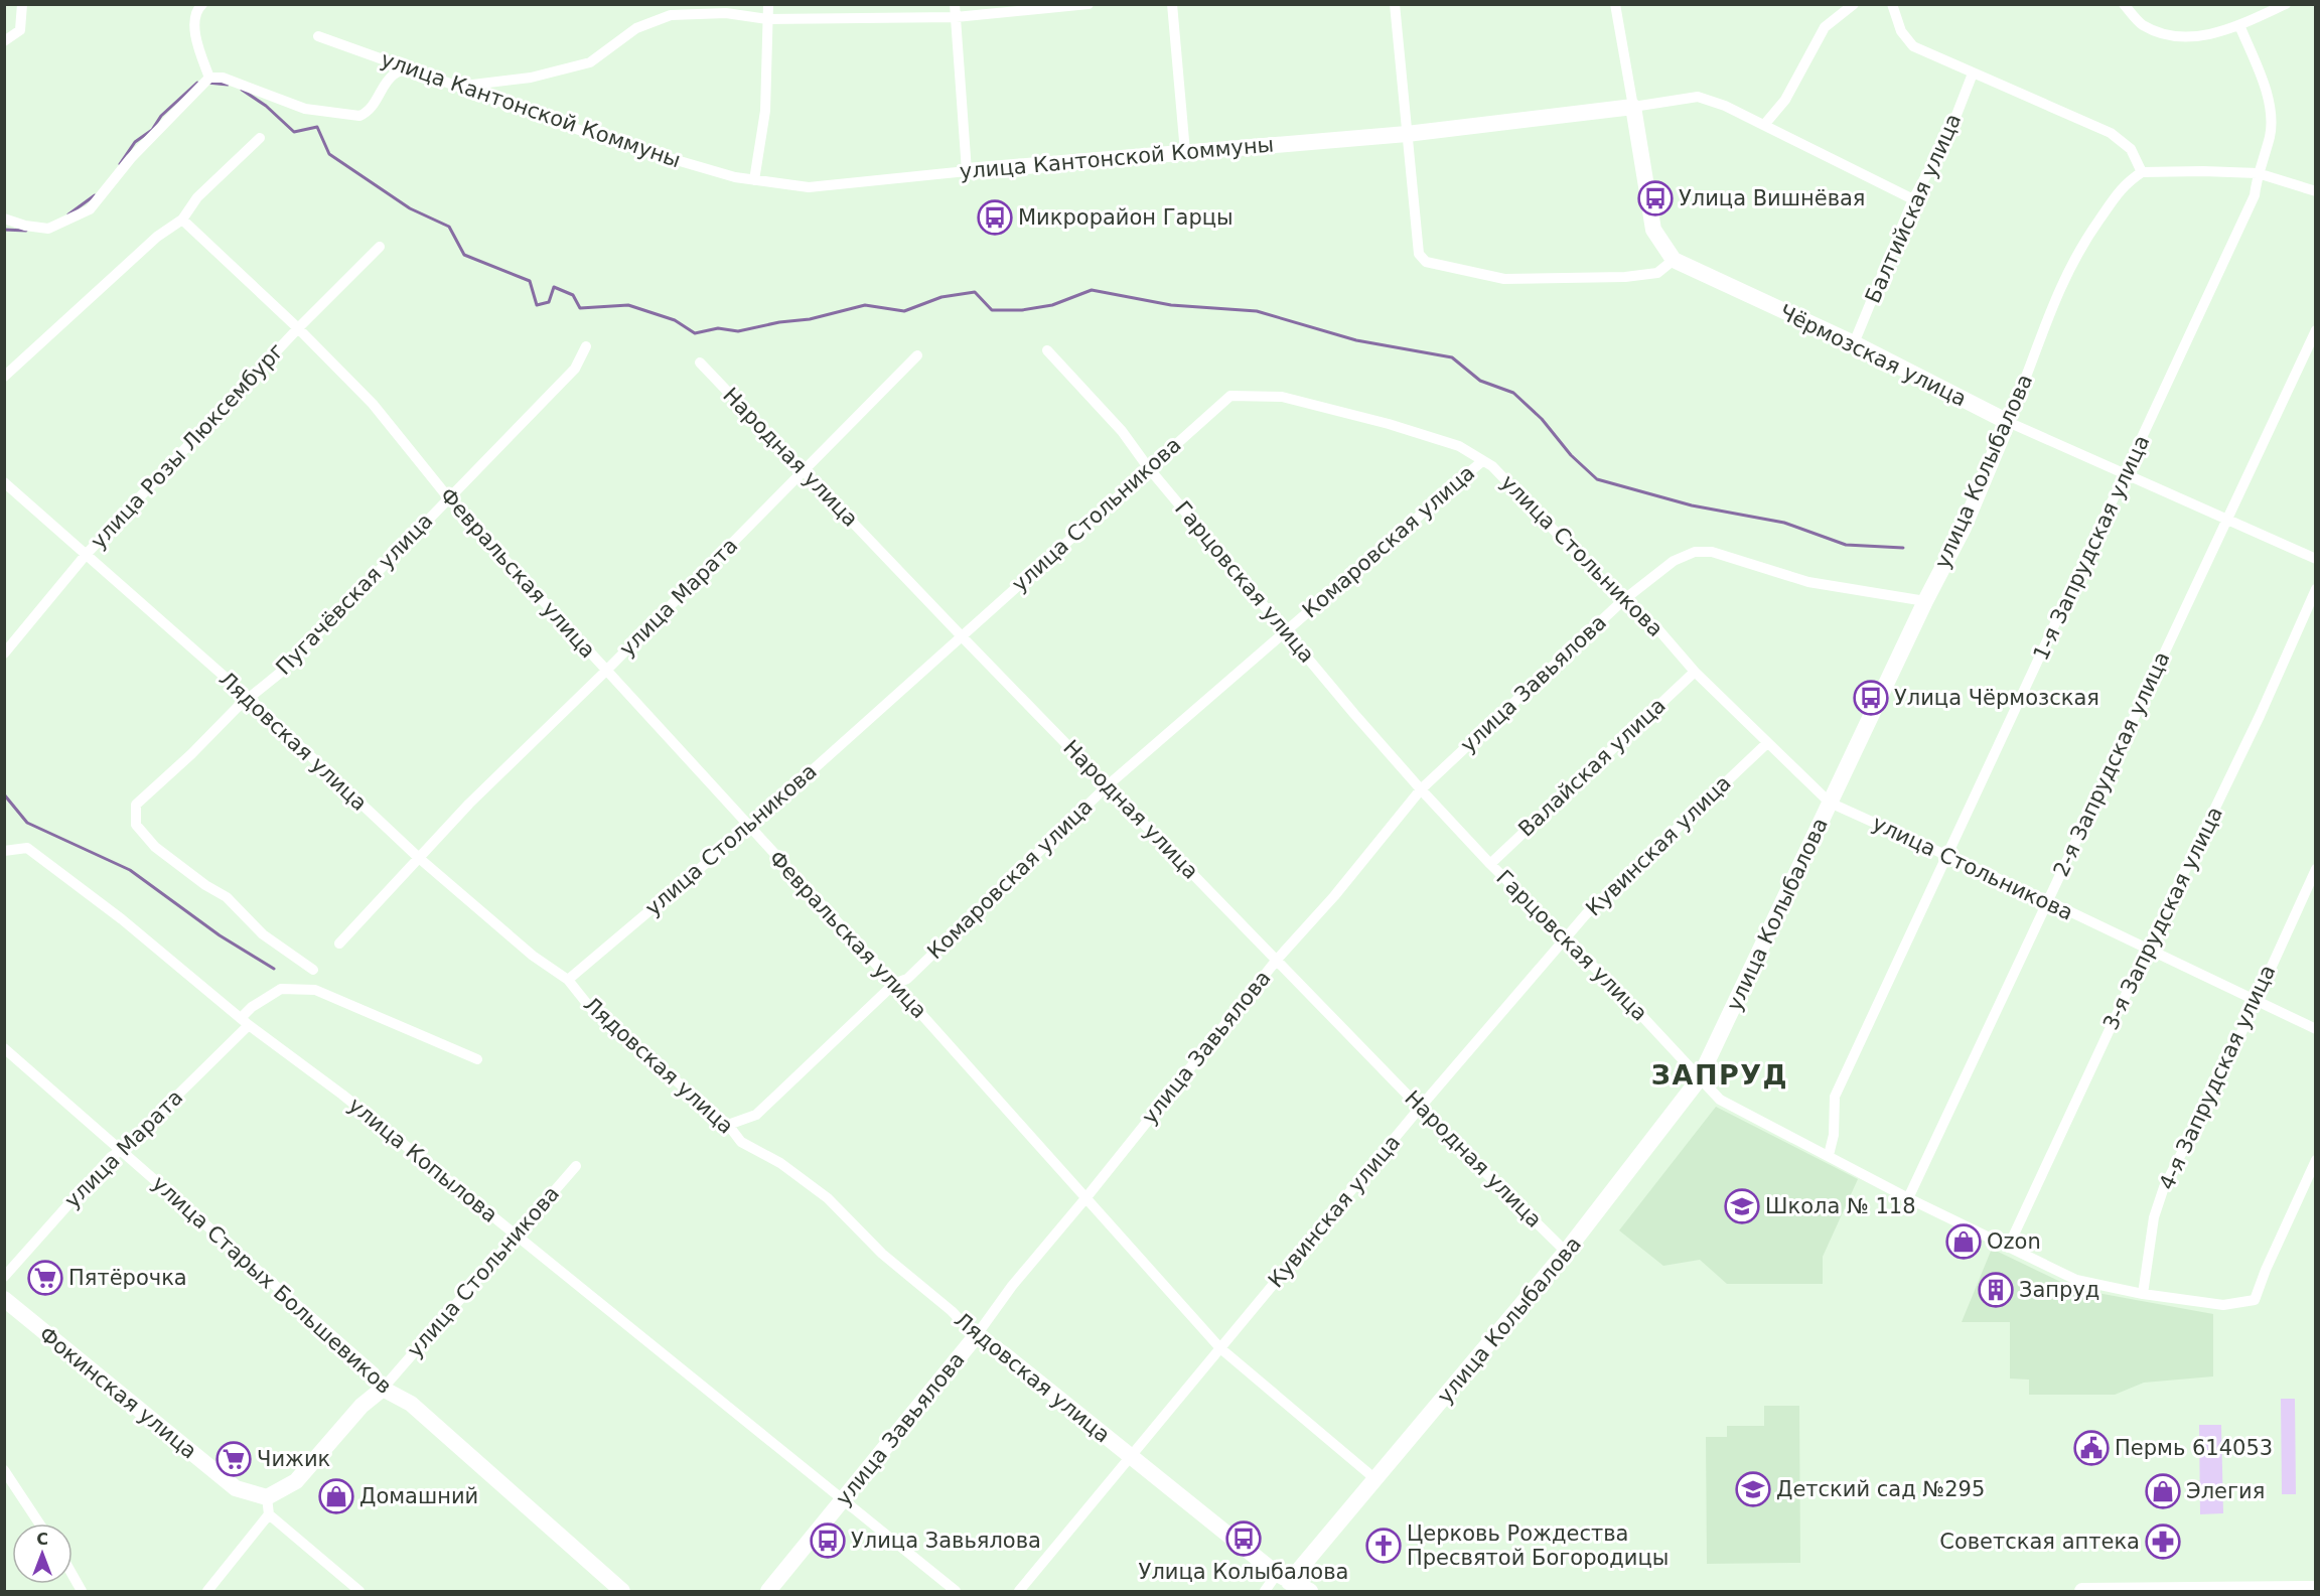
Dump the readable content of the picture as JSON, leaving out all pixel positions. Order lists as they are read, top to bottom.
{
  "streets": {
    "street": [
      "улица Кантонской Коммуны",
      "Балтийская улица",
      "Чёрмозская улица",
      "улица Розы Люксембург",
      "Народная улица",
      "улица Колыбалова",
      "улица Стольникова",
      "Комаровская улица",
      "1-я Запрудская улица",
      "Февральская улица",
      "Гарцовская улица",
      "Пугачёвская улица",
      "улица Марата",
      "улица Завьялова",
      "Лядовская улица",
      "2-я Запрудская улица",
      "Валайская улица",
      "Кувинская улица",
      "3-я Запрудская улица",
      "4-я Запрудская улица",
      "улица Копылова",
      "улица Старых Большевиков",
      "Фокинская улица"
    ]
  },
  "crossings": [
    ["улица Кантонской Коммуны", "Балтийская улица"],
    ["Балтийская улица", "Чёрмозская улица"],
    ["Чёрмозская улица", "улица Колыбалова"],
    ["Чёрмозская улица", "1-я Запрудская улица"],
    ["Чёрмозская улица", "2-я Запрудская улица"],
    ["улица Розы Люксембург", "Февральская улица"],
    ["улица Розы Люксембург", "Лядовская улица"],
    ["Народная улица", "улица Колыбалова"],
    ["Народная улица", "улица Стольникова"],
    ["Народная улица", "Комаровская улица"],
    ["Народная улица", "улица Марата"],
    ["Народная улица", "улица Завьялова"],
    ["Народная улица", "Кувинская улица"],
    ["улица Колыбалова", "улица Стольникова"],
    ["улица Колыбалова", "Февральская улица"],
    ["улица Колыбалова", "Гарцовская улица"],
    ["улица Колыбалова", "улица Завьялова"],
    ["улица Колыбалова", "Лядовская улица"],
    ["улица Стольникова", "Комаровская улица"],
    ["улица Стольникова", "1-я Запрудская улица"],
    ["улица Стольникова", "Февральская улица"],
    ["улица Стольникова", "Гарцовская улица"],
    ["улица Стольникова", "улица Завьялова"],
    ["улица Стольникова", "Лядовская улица"],
    ["улица Стольникова", "2-я Запрудская улица"],
    ["улица Стольникова", "Валайская улица"],
    ["улица Стольникова", "Кувинская улица"],
    ["улица Стольникова", "3-я Запрудская улица"],
    ["улица Стольникова", "4-я Запрудская улица"],
    ["улица Стольникова", "улица Копылова"],
    ["улица Стольникова", "улица Старых Большевиков"],
    ["улица Стольникова", "Фокинская улица"],
    ["Комаровская улица", "Февральская улица"],
    ["Комаровская улица", "Гарцовская улица"],
    ["Комаровская улица", "Лядовская улица"],
    ["1-я Запрудская улица", "Гарцовская улица"],
    ["Февральская улица", "Пугачёвская улица"],
    ["Февральская улица", "улица Марата"],
    ["Февральская улица", "улица Завьялова"],
    ["Февральская улица", "Кувинская улица"],
    ["Гарцовская улица", "улица Завьялова"],
    ["Гарцовская улица", "2-я Запрудская улица"],
    ["Гарцовская улица", "Валайская улица"],
    ["Гарцовская улица", "Кувинская улица"],
    ["Гарцовская улица", "3-я Запрудская улица"],
    ["Гарцовская улица", "4-я Запрудская улица"],
    ["Пугачёвская улица", "Лядовская улица"],
    ["улица Марата", "Лядовская улица"],
    ["улица Марата", "улица Копылова"],
    ["улица Марата", "улица Старых Большевиков"],
    ["улица Завьялова", "Лядовская улица"],
    ["улица Завьялова", "улица Копылова"],
    ["Лядовская улица", "Кувинская улица"]
  ],
  "districts": ["ЗАПРУД"],
  "places": {
    "bus stop": [
      "Улица Вишнёвая",
      "Микрорайон Гарцы",
      "Улица Чёрмозская",
      "Улица Колыбалова",
      "Улица Завьялова"
    ],
    "school or university": ["Школа № 118", "Детский сад №295"],
    "shop": ["Ozon", "Элегия", "Домашний"],
    "supermarket": ["Пятёрочка", "Чижик"],
    "building": ["Запруд"],
    "public building": ["Пермь 614053"],
    "pharmacy": ["Советская аптека"],
    "church": ["Церковь Рождества Пресвятой Богородицы"]
  },
  "north": "top"
}
